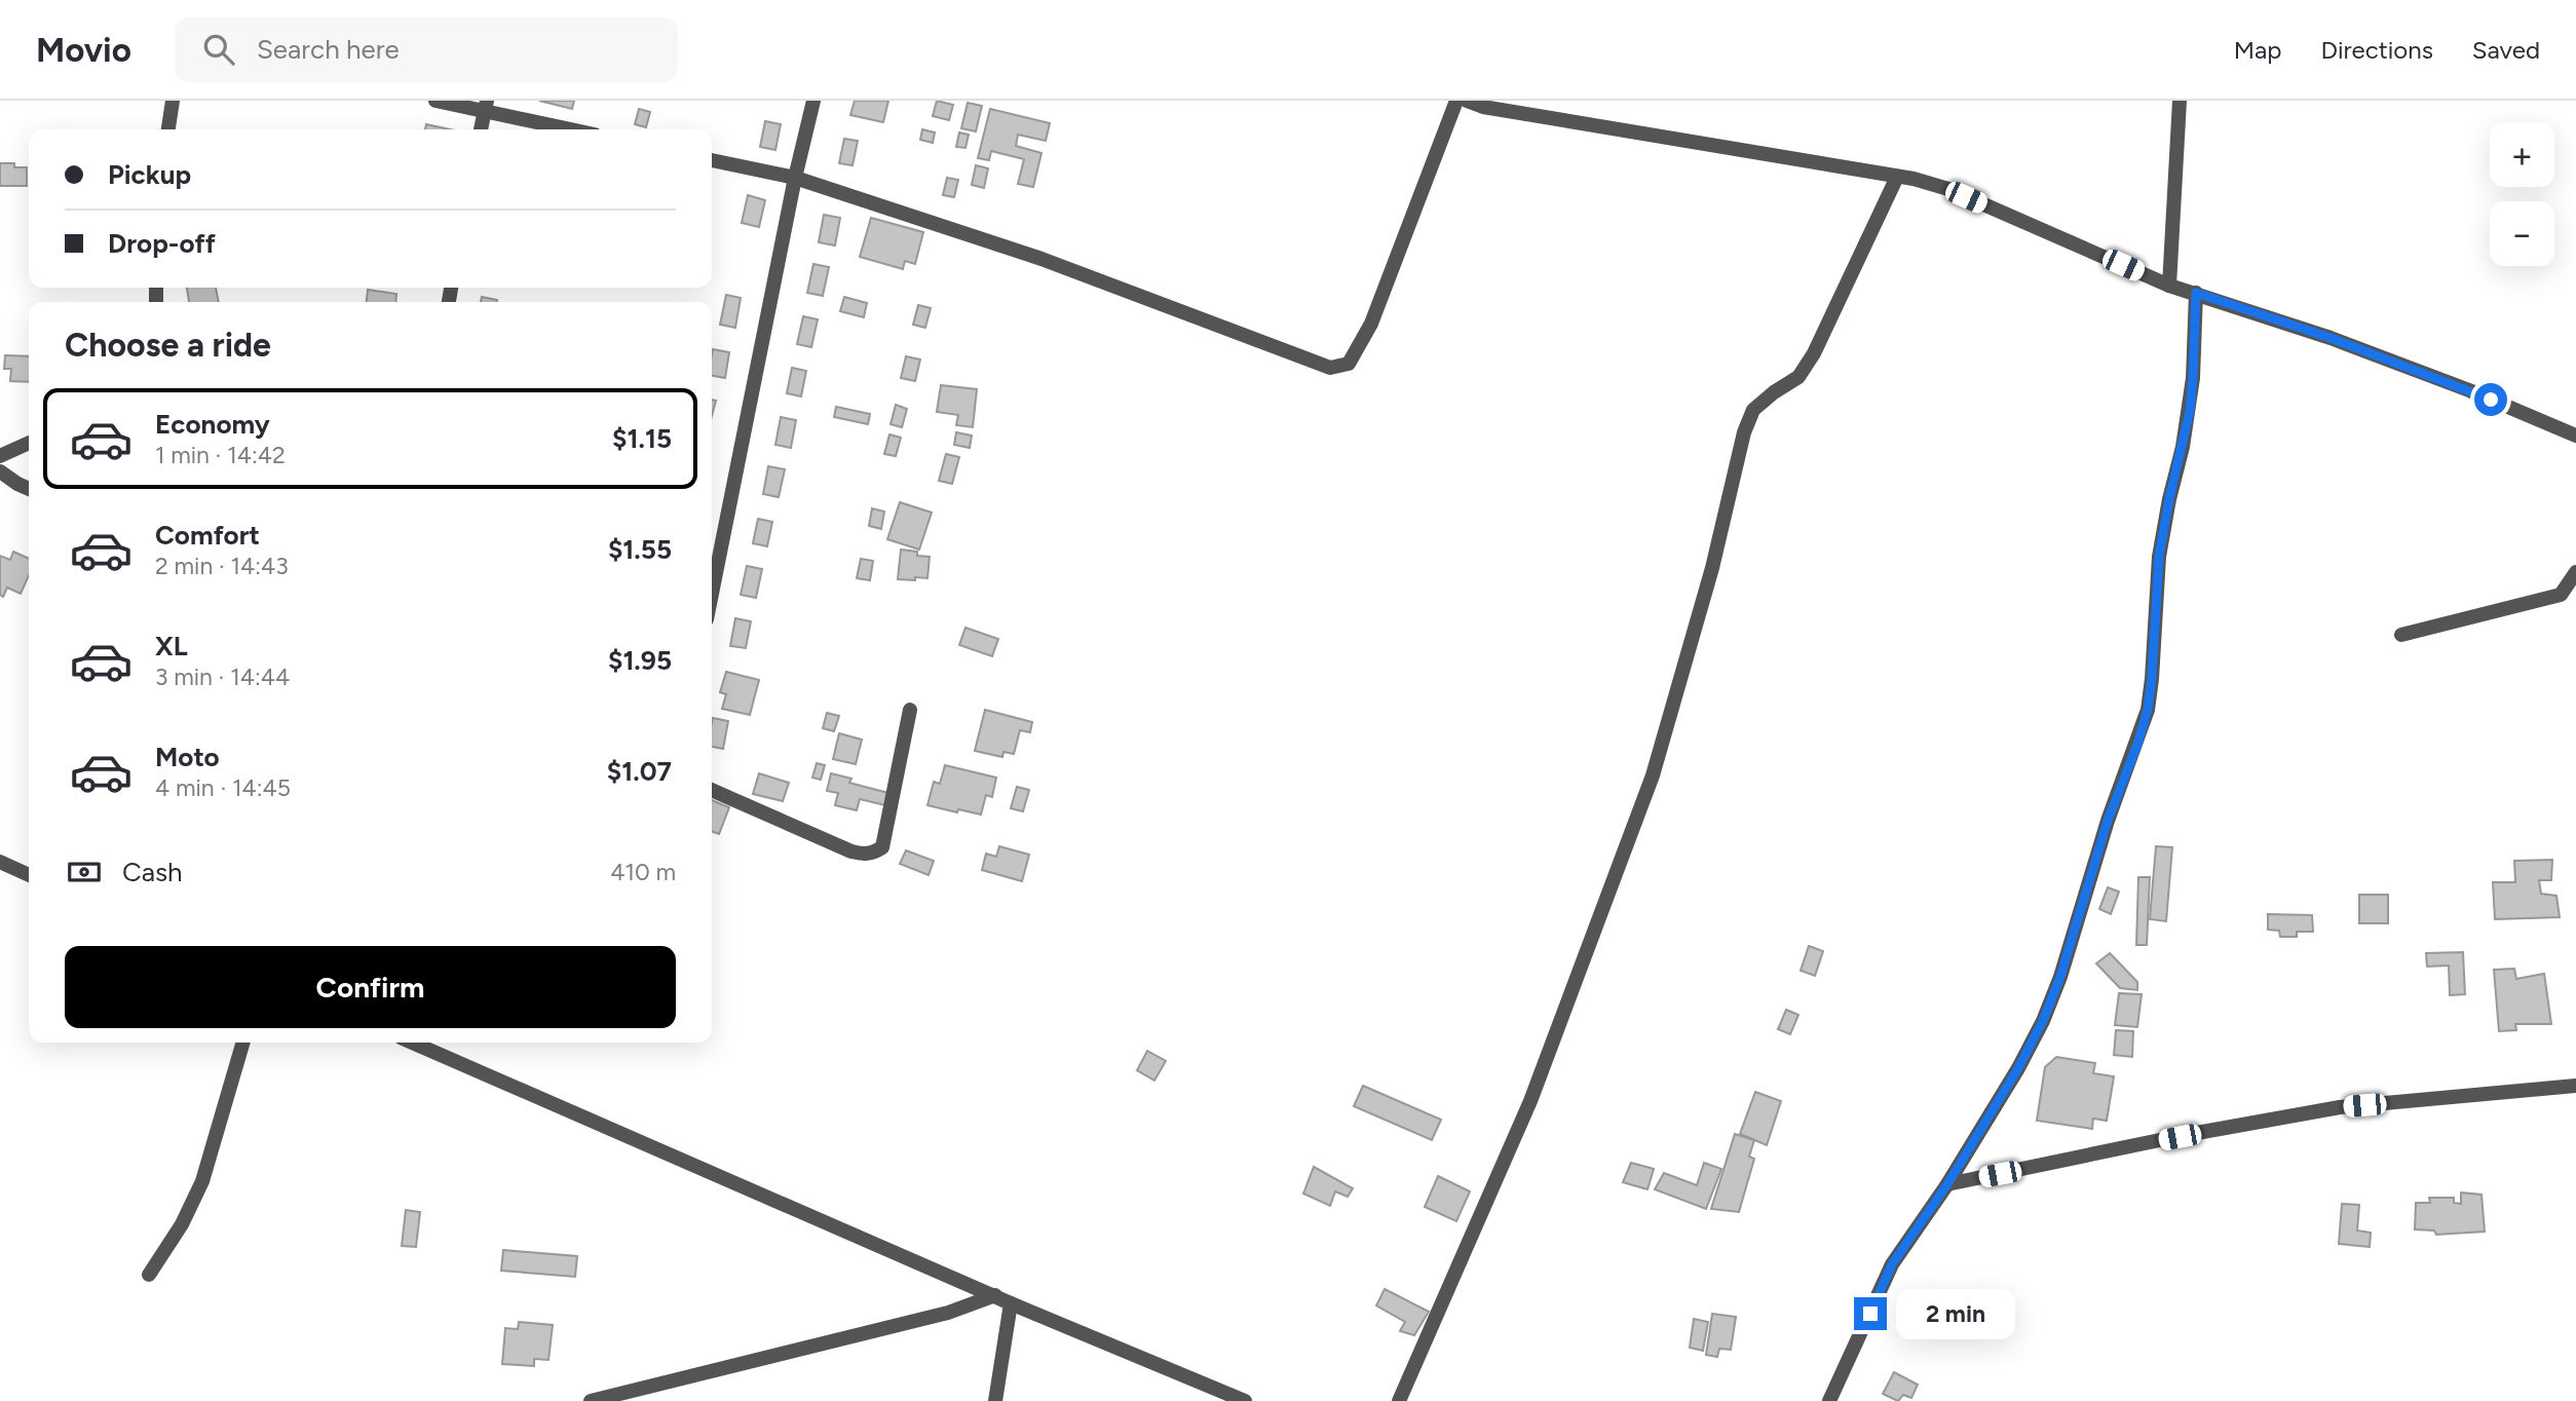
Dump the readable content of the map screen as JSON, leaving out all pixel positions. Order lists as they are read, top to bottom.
{
  "page": {
    "header": "Movio",
    "search": "Search here",
    "nav": ["Map", "Directions", "Saved"],
    "map_buttons": ["+", "−"],
    "banner": ["Pickup", "Drop-off"],
    "heading": "Choose a ride",
    "list": [
      {
        "name": "Economy",
        "note": "1 min · 14:42",
        "value": "$1.15"
      },
      {
        "name": "Comfort",
        "note": "2 min · 14:43",
        "value": "$1.55"
      },
      {
        "name": "XL",
        "note": "3 min · 14:44",
        "value": "$1.95"
      },
      {
        "name": "Moto",
        "note": "4 min · 14:45",
        "value": "$1.07"
      }
    ],
    "pay": ["Cash", "410 m"],
    "buttons": "Confirm",
    "bubble": "2 min"
  }
}
